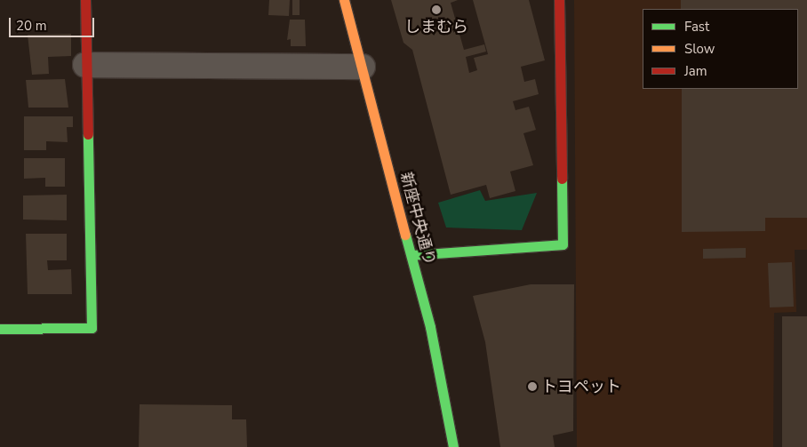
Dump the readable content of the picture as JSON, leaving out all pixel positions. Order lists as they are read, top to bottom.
{
  "streets": {
    "street": ["新座中央通り"]
  },
  "places": ["しまむら", "トヨペット"],
  "legend": ["Fast", "Slow", "Jam"],
  "scale_bar": "20 m"
}
